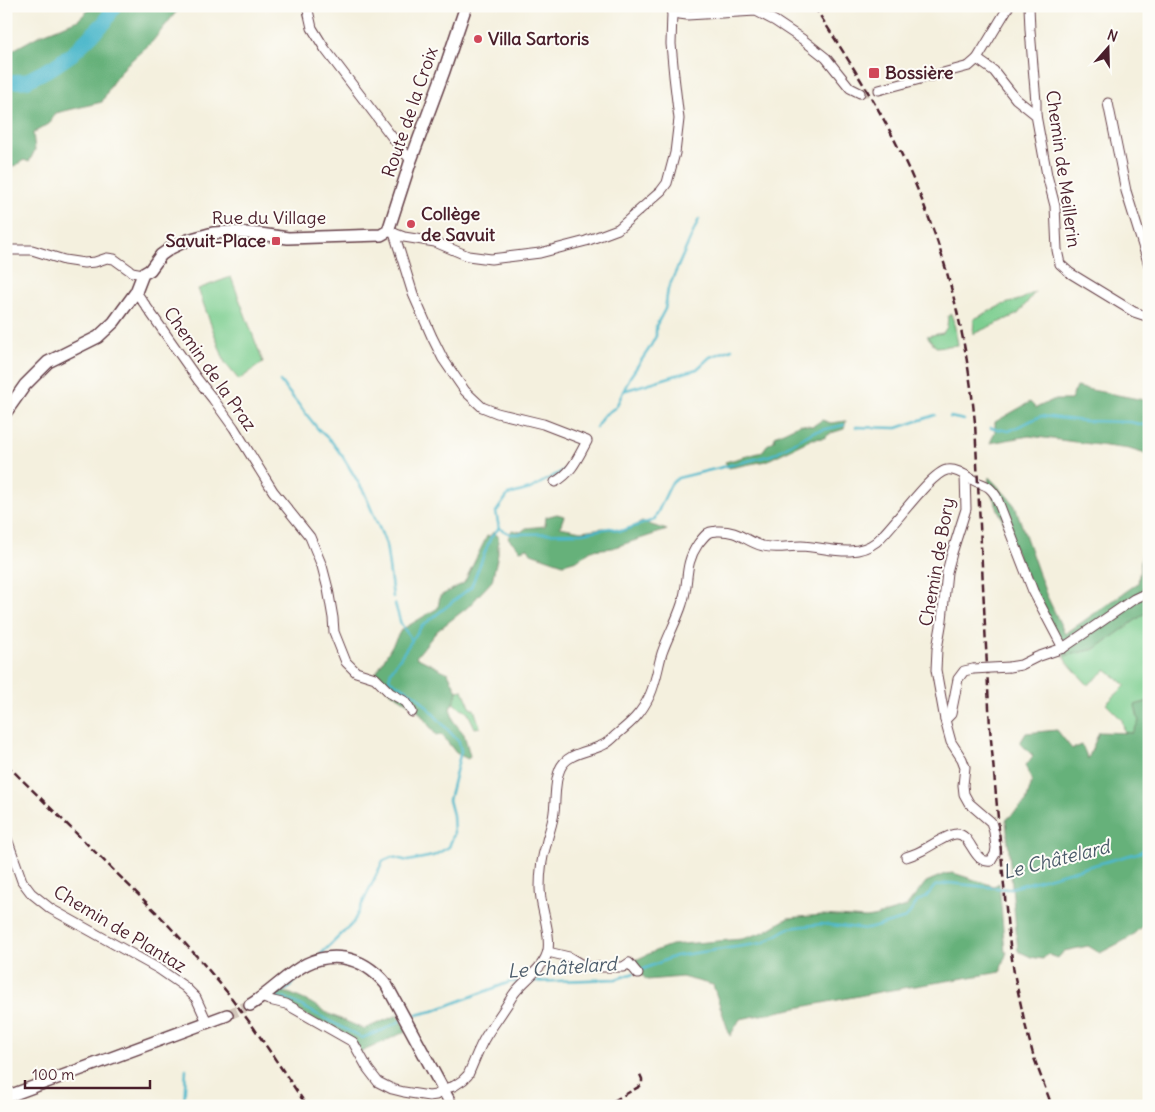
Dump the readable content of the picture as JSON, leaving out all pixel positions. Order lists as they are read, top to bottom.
{
  "streets": {
    "street": [
      "Route de la Croix",
      "Chemin de Meillerin",
      "Rue du Village",
      "Chemin de la Praz",
      "Chemin de Bory",
      "Chemin de Plantaz"
    ]
  },
  "crossings": [
    ["Route de la Croix", "Rue du Village"]
  ],
  "water": ["Le Châtelard"],
  "places": {
    "other": ["Villa Sartoris", "Collège de Savuit"],
    "transit": ["Bossière", "Savuit-Place"]
  },
  "scale_bar": "100 m",
  "north": "top"
}
